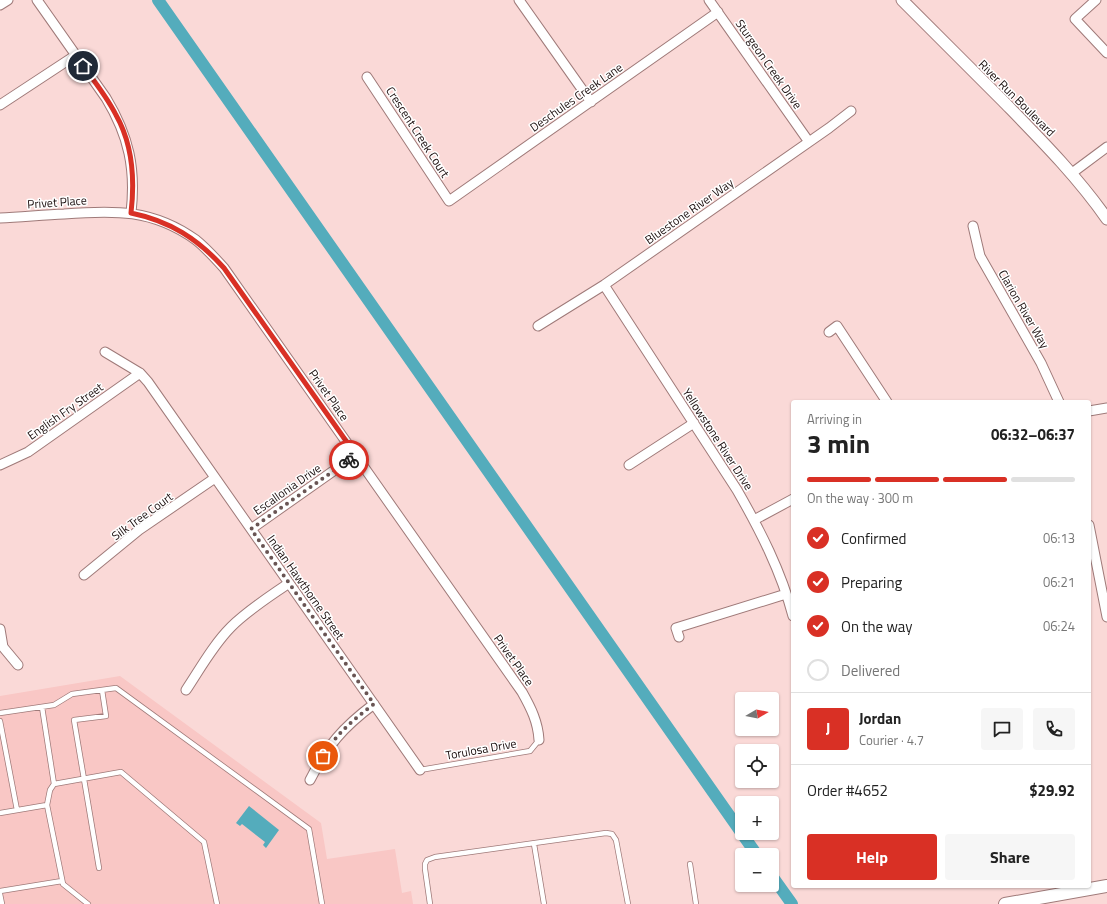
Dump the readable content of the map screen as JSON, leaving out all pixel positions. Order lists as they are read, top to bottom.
{
  "streets": {
    "street": [
      "Sturgeon Creek Drive",
      "Deschules Creek Lane",
      "River Run Boulevard",
      "Crescent Creek Court",
      "Privet Place",
      "Bluestone River Way",
      "Clarion River Way",
      "English Fry Street",
      "Yellowstone River Drive",
      "Escallonia Drive",
      "Silk Tree Court",
      "Indian Hawthorne Street"
    ],
    "lane": ["Torulosa Drive"]
  },
  "crossings": [
    ["Sturgeon Creek Drive", "Deschules Creek Lane"],
    ["Sturgeon Creek Drive", "Bluestone River Way"],
    ["Deschules Creek Lane", "Crescent Creek Court"],
    ["Privet Place", "Escallonia Drive"],
    ["Privet Place", "Torulosa Drive"],
    ["Bluestone River Way", "Yellowstone River Drive"],
    ["English Fry Street", "Indian Hawthorne Street"],
    ["Escallonia Drive", "Indian Hawthorne Street"],
    ["Silk Tree Court", "Indian Hawthorne Street"],
    ["Indian Hawthorne Street", "Torulosa Drive"]
  ],
  "north": "right",
  "page": {
    "heading": ["3 min", "Arriving in", "06:32–06:37"],
    "panel": [
      "Jordan",
      "Courier · 4.7",
      "Order #4652",
      "$29.92"
    ],
    "bar": "On the way · 300 m",
    "list": [
      ["Confirmed", "06:13"],
      ["Preparing", "06:21"],
      ["On the way", "06:24"],
      "Delivered"
    ],
    "map_buttons": ["+", "−"],
    "round": "J",
    "buttons": ["Help", "Share"]
  }
}
